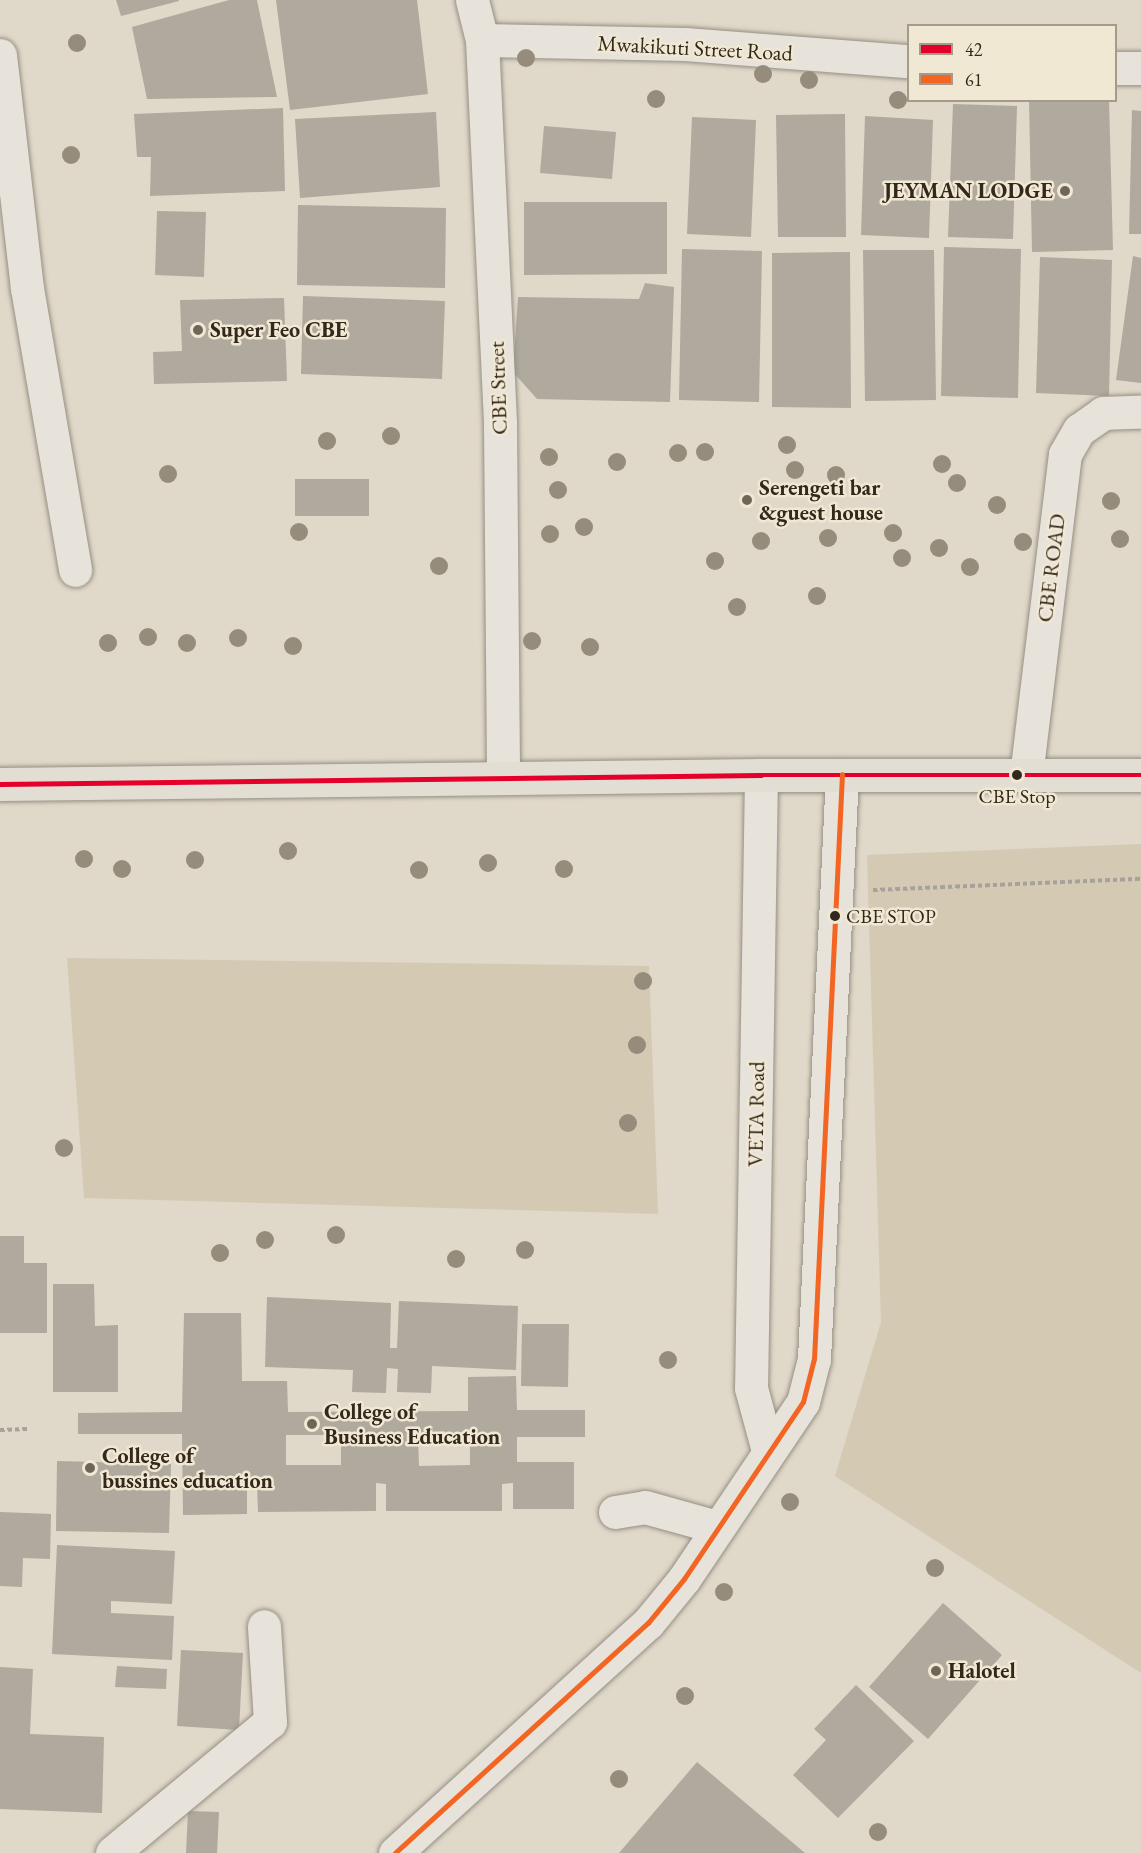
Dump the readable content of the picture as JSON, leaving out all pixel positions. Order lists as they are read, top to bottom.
{
  "streets": {
    "street": [
      "Mwakikuti Street Road",
      "CBE Street",
      "CBE ROAD",
      "VETA Road"
    ]
  },
  "crossings": [
    ["Mwakikuti Street Road", "CBE Street"]
  ],
  "places": [
    "JEYMAN LODGE",
    "Super Feo CBE",
    "Serengeti bar &guest house",
    "CBE Stop",
    "CBE STOP",
    "College of Business Education",
    "College of bussines education",
    "Halotel"
  ],
  "lines": ["transit line 42", "transit line 61"],
  "legend": ["42", "61"]
}
